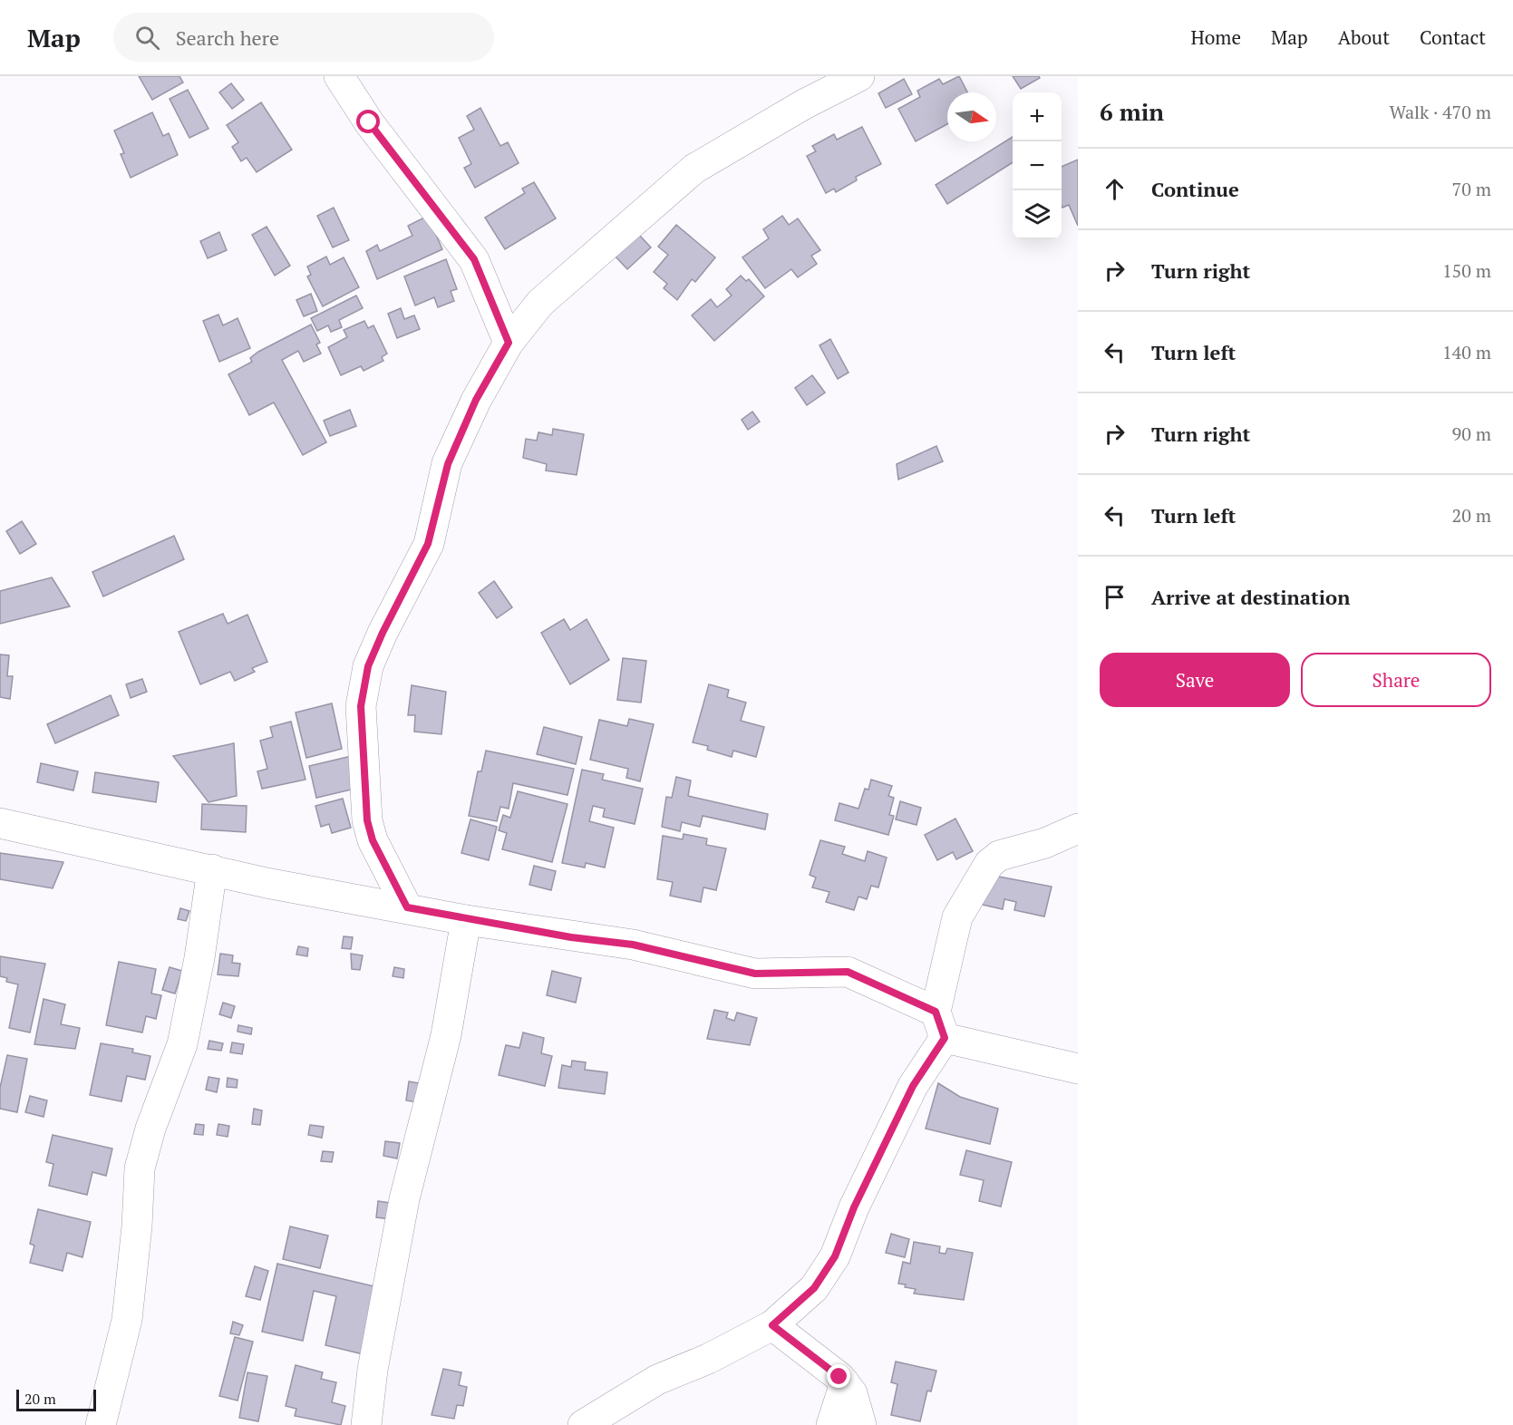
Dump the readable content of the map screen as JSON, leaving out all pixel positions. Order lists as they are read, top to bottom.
{
  "scale_bar": "20 m",
  "north": "right",
  "page": {
    "header": "Map",
    "search": "Search here",
    "nav": [
      "Home",
      "Map",
      "About",
      "Contact"
    ],
    "heading": ["6 min", "Walk · 470 m"],
    "map_buttons": ["+", "−"],
    "list": [
      ["Continue", "70 m"],
      ["Turn right", "150 m"],
      ["Turn left", "140 m"],
      ["Turn right", "90 m"],
      ["Turn left", "20 m"],
      "Arrive at destination"
    ],
    "buttons": ["Save", "Share"],
    "scale": "20 m"
  }
}
